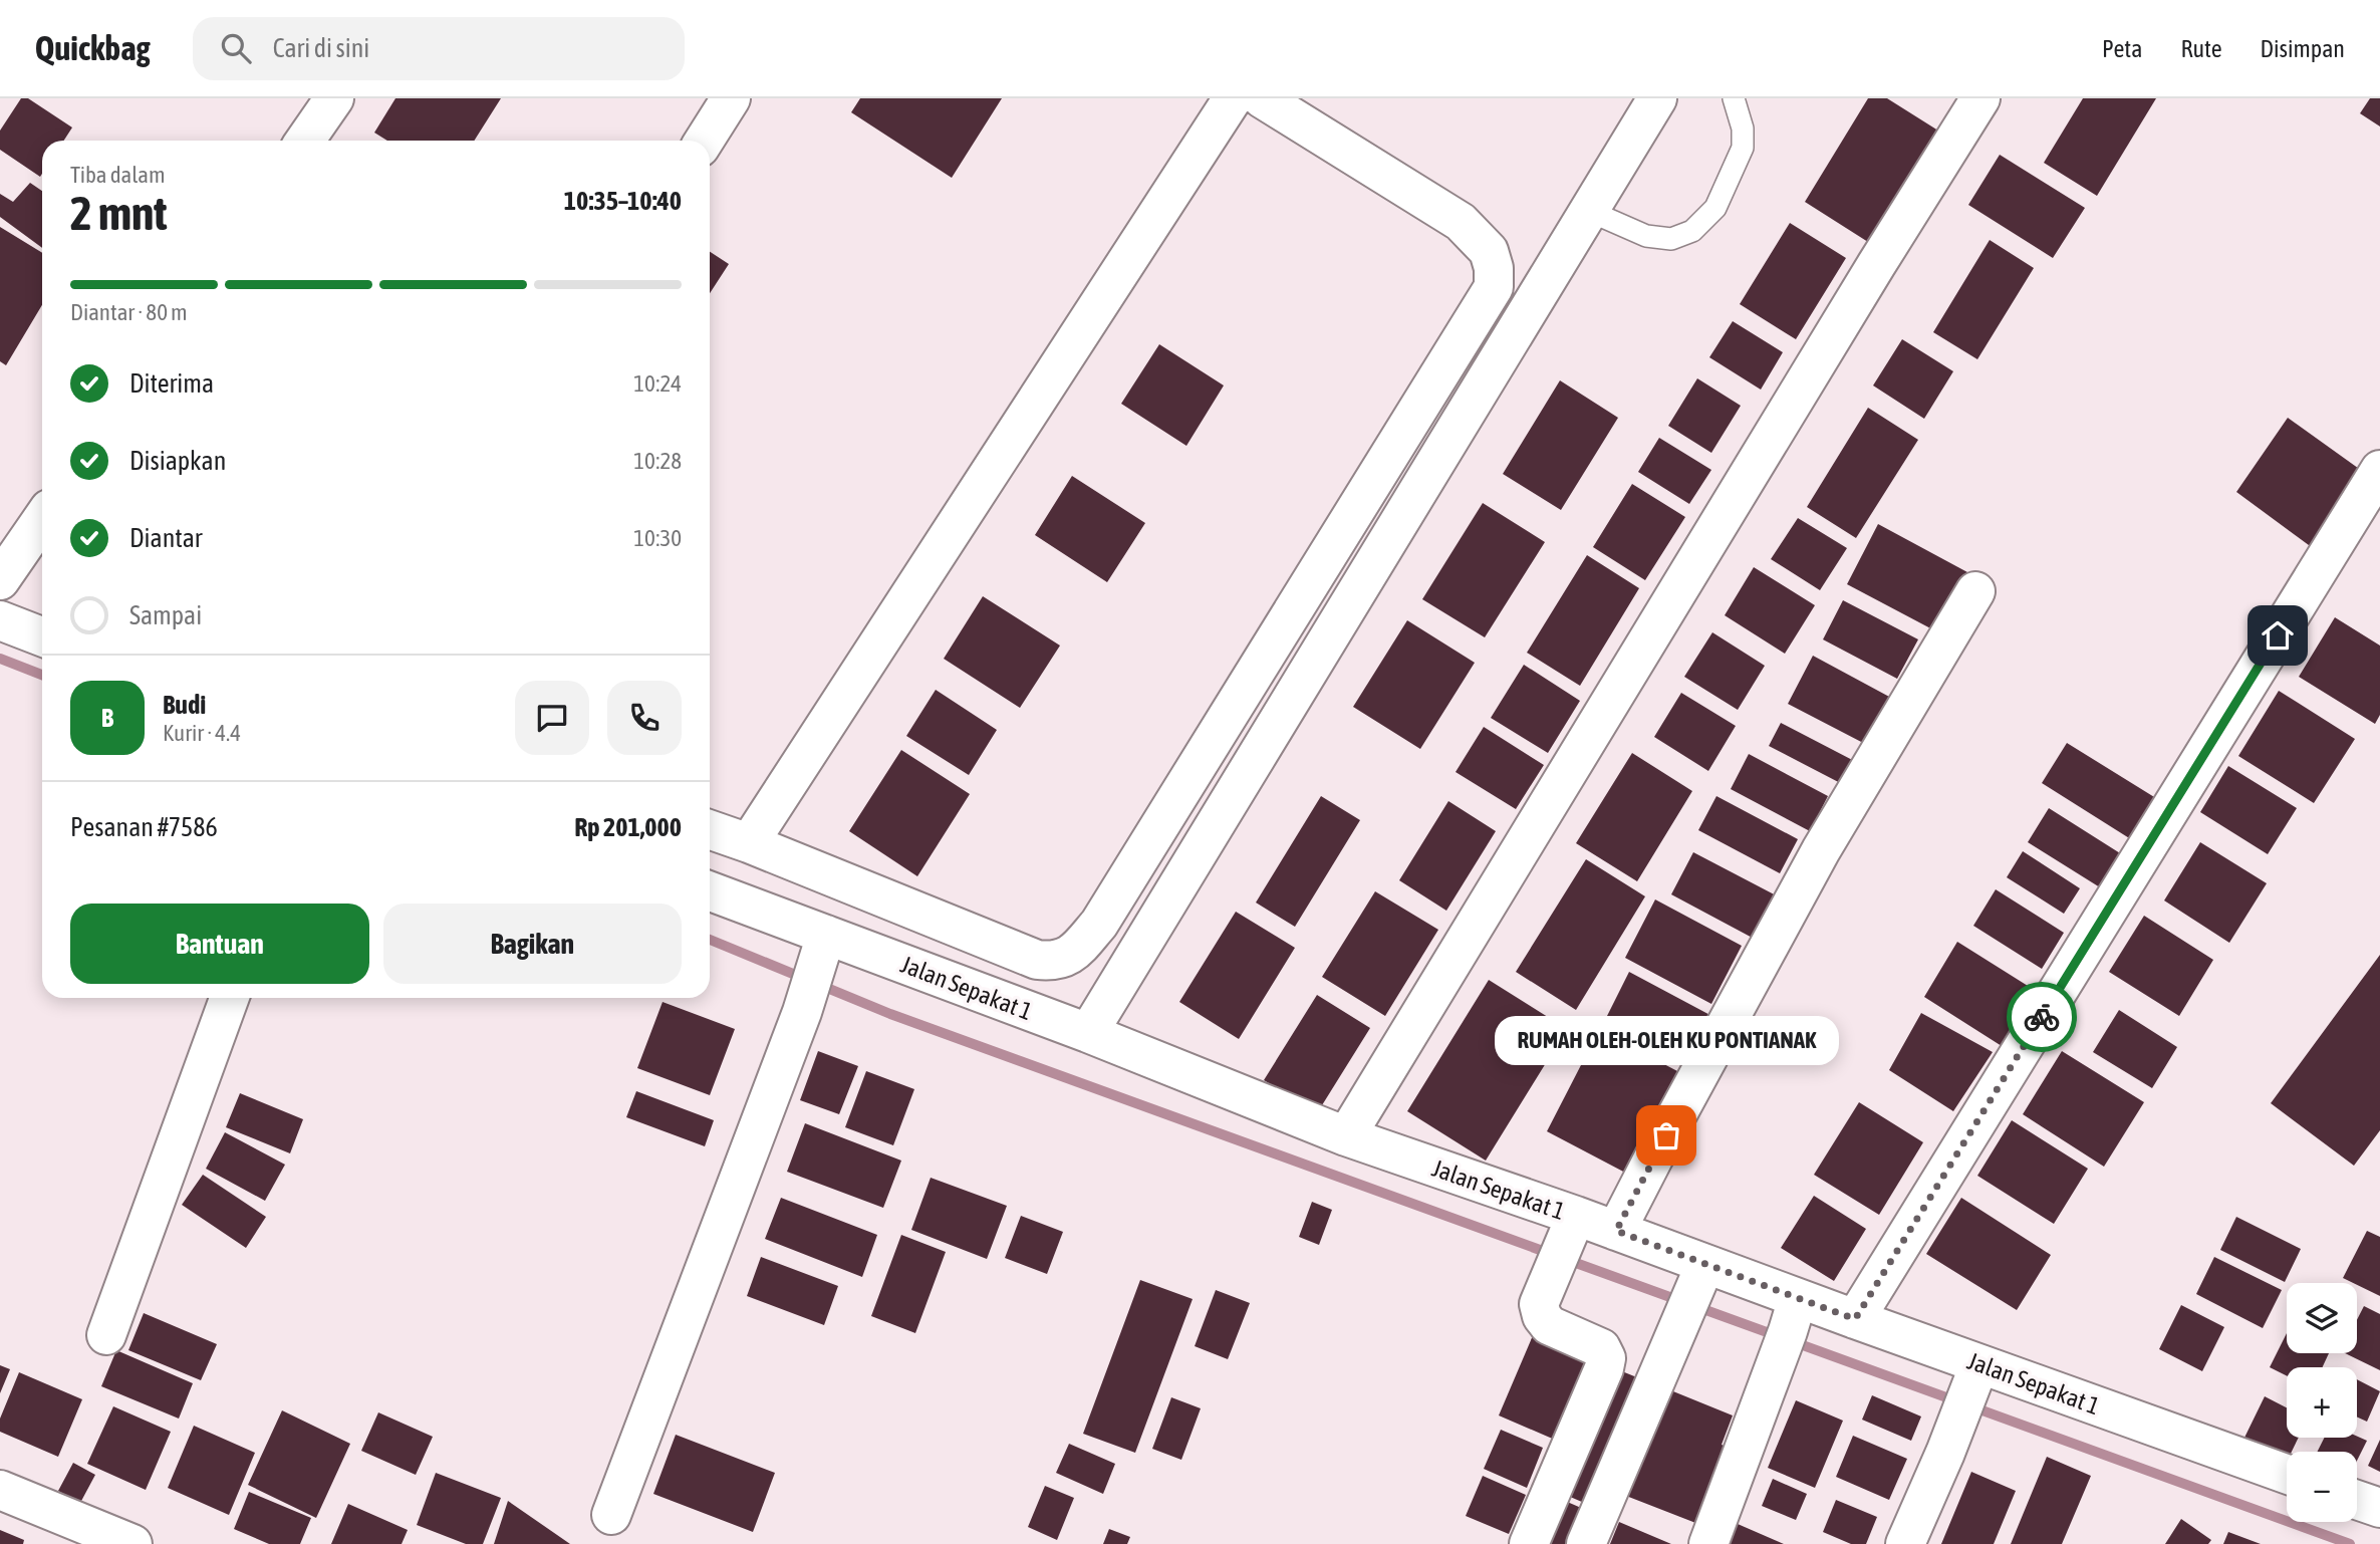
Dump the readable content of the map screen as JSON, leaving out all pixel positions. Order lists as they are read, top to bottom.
{
  "streets": {
    "street": ["Jalan Sepakat 1"]
  },
  "places": ["RUMAH OLEH-OLEH KU PONTIANAK"],
  "page": {
    "header": "Quickbag",
    "search": "Cari di sini",
    "nav": ["Peta", "Rute", "Disimpan"],
    "heading": ["2 mnt", "Tiba dalam", "10:35–10:40"],
    "panel": [
      "Budi",
      "Kurir · 4.4",
      "Pesanan #7586",
      "Rp 201,000"
    ],
    "bar": "Diantar · 80 m",
    "list": [
      ["Diterima", "10:24"],
      ["Disiapkan", "10:28"],
      ["Diantar", "10:30"],
      "Sampai"
    ],
    "round": "B",
    "buttons": ["Bantuan", "Bagikan"],
    "bubble": "RUMAH OLEH-OLEH KU PONTIANAK",
    "map_buttons": ["+", "−"]
  }
}
